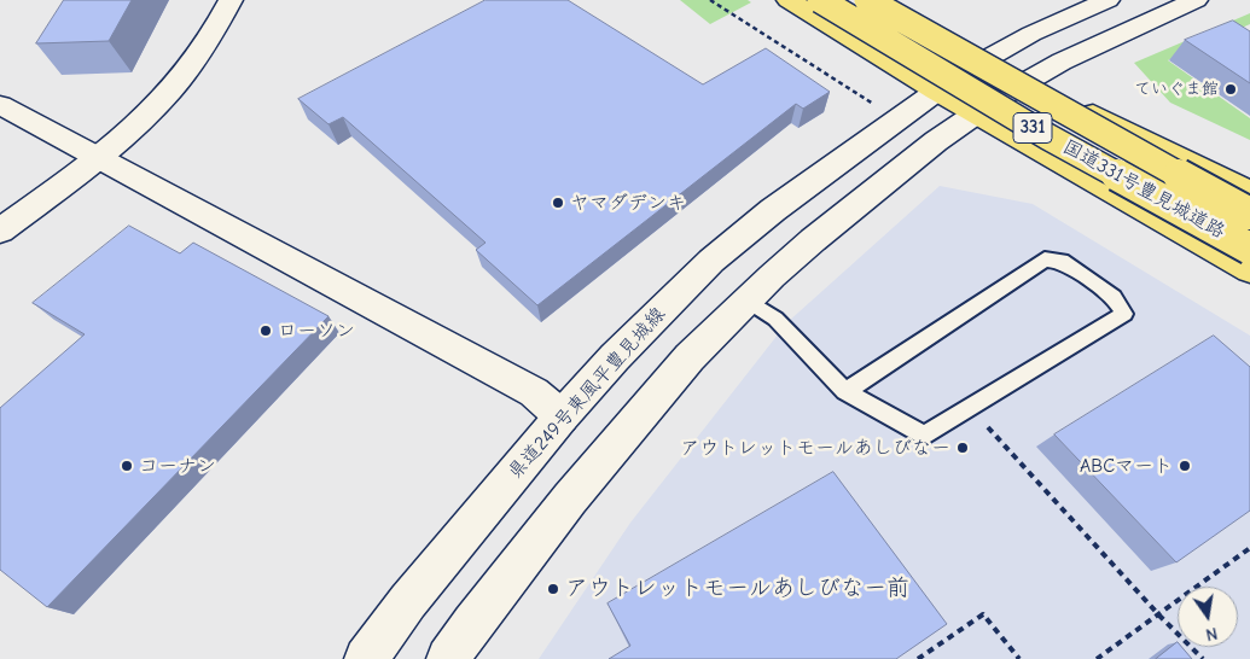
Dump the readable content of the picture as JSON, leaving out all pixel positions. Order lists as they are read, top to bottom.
{
  "streets": {
    "highway": ["331", "国道331号豊見城道路"],
    "main road": ["県道249号東風平豊見城線"]
  },
  "places": [
    "ていぐま館",
    "ヤマダデンキ",
    "ローソン",
    "アウトレットモールあしびなー",
    "コーナン",
    "ABCマート",
    "アウトレットモールあしびなー前"
  ],
  "north": "bottom"
}
